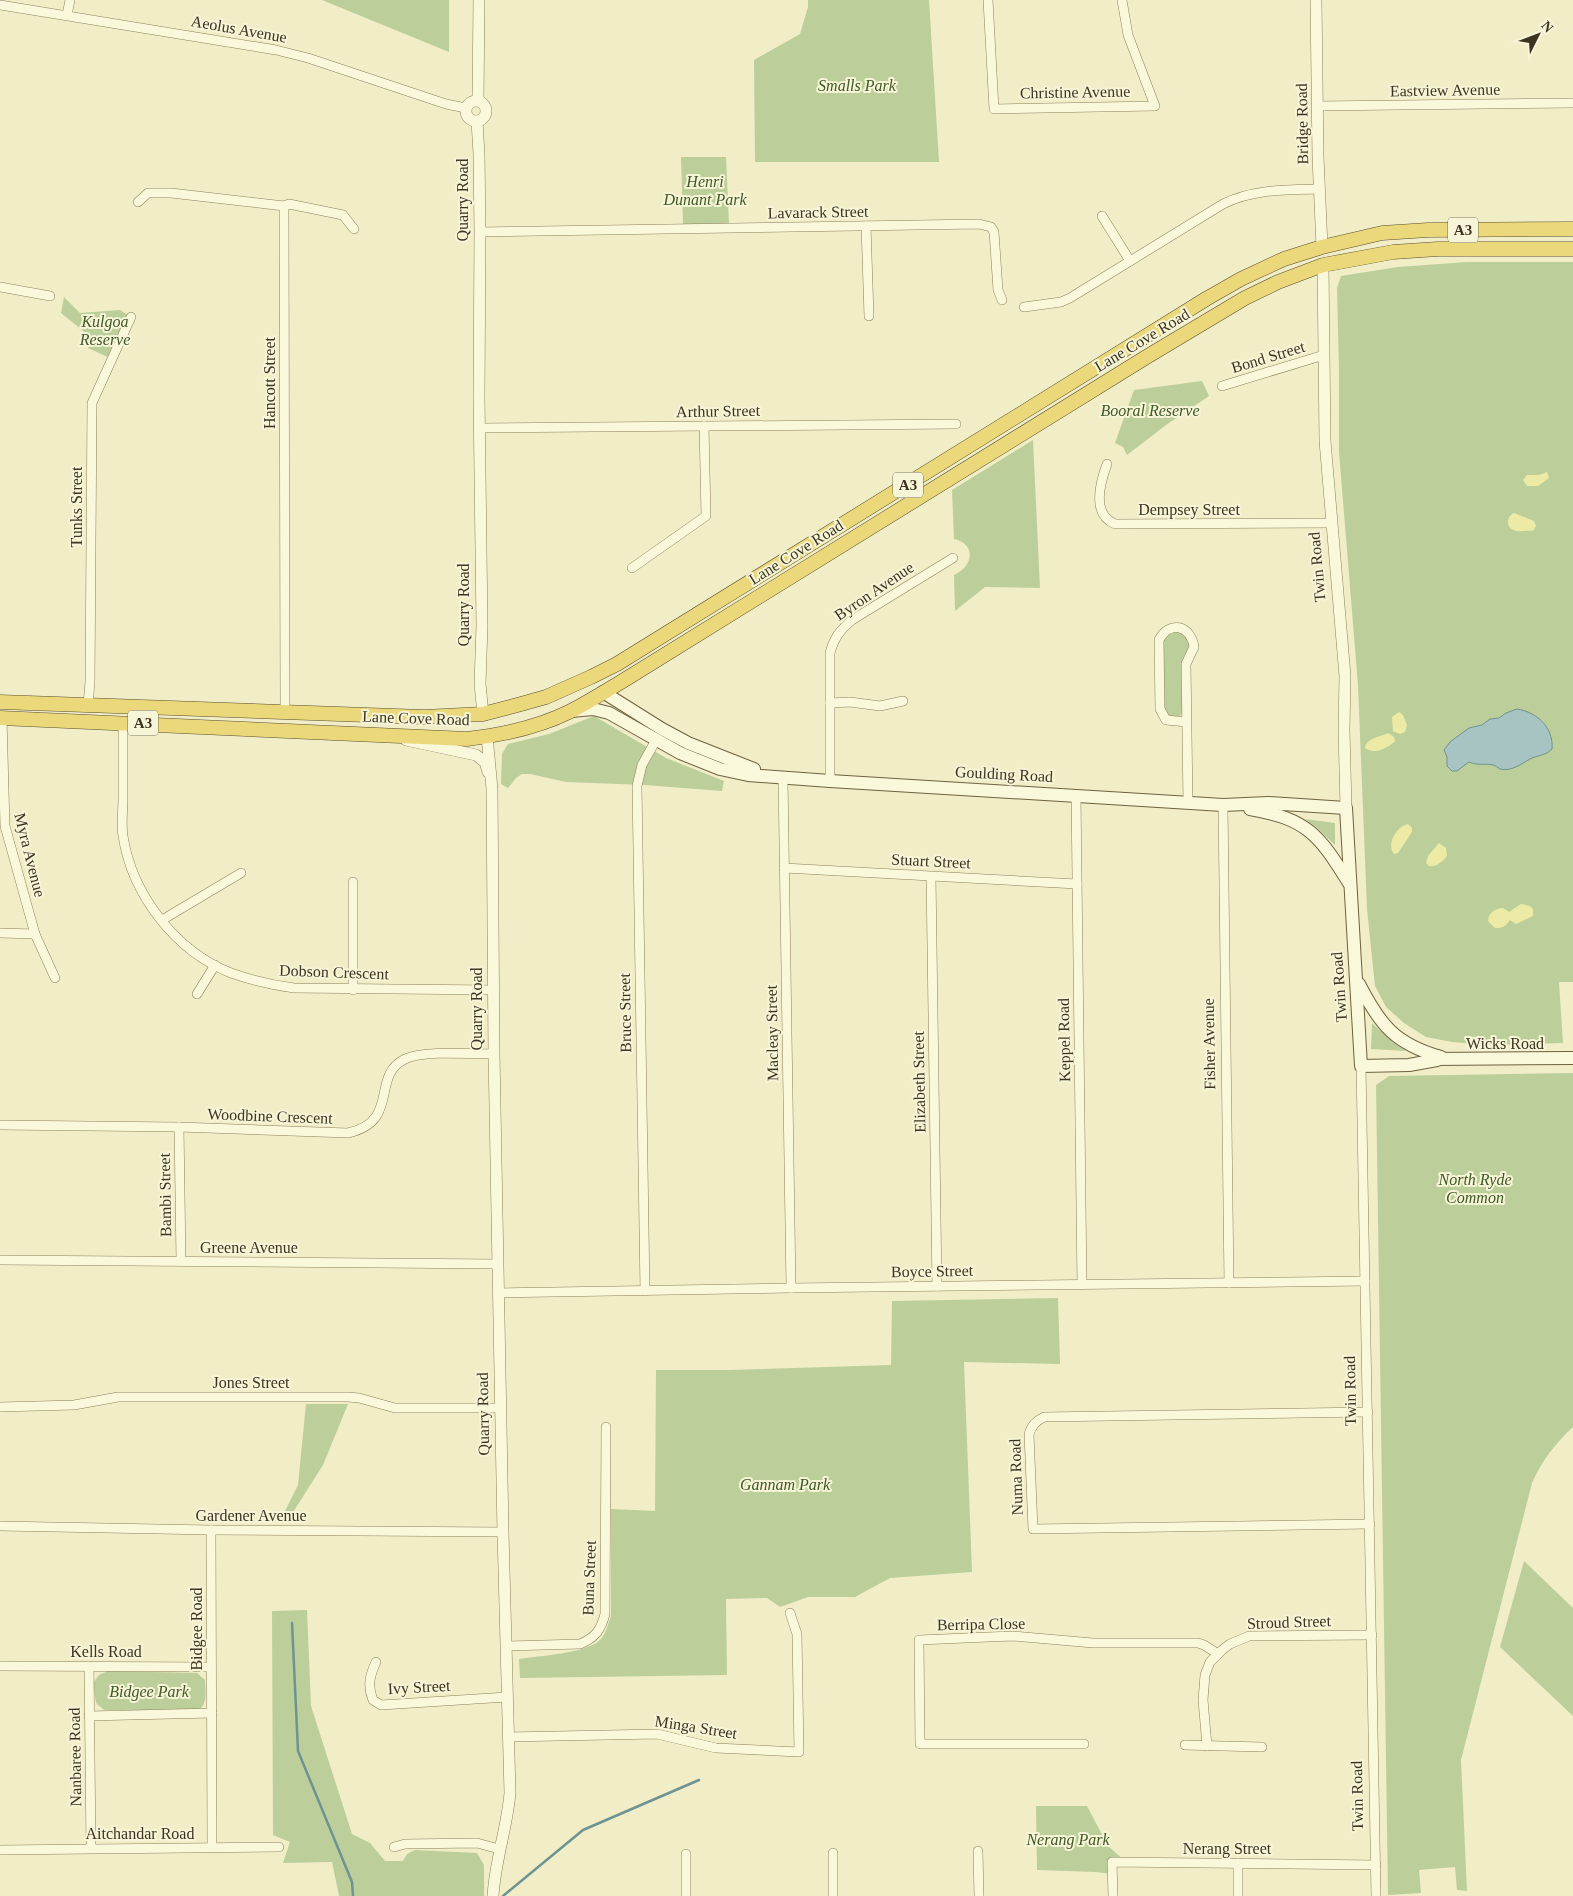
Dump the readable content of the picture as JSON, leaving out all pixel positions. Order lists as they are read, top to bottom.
{
  "streets": {
    "highway": [
      "Quarry Road",
      "A3",
      "Lane Cove Road",
      "Twin Road"
    ],
    "main road": ["Goulding Road", "Wicks Road"],
    "street": [
      "Aeolus Avenue",
      "Eastview Avenue",
      "Christine Avenue",
      "Bridge Road",
      "Lavarack Street",
      "Bond Street",
      "Hancott Street",
      "Arthur Street",
      "Tunks Street",
      "Dempsey Street",
      "Byron Avenue",
      "Myra Avenue",
      "Stuart Street",
      "Dobson Crescent",
      "Bruce Street",
      "Macleay Street",
      "Keppel Road",
      "Fisher Avenue",
      "Elizabeth Street",
      "Woodbine Crescent",
      "Bambi Street",
      "Greene Avenue",
      "Boyce Street",
      "Jones Street",
      "Numa Road",
      "Gardener Avenue",
      "Buna Street",
      "Stroud Street",
      "Berripa Close",
      "Bidgee Road",
      "Kells Road",
      "Ivy Street",
      "Minga Street",
      "Nanbaree Road",
      "Aitchandar Road",
      "Nerang Street"
    ]
  },
  "crossings": [
    ["Aeolus Avenue", "Quarry Road"],
    ["Eastview Avenue", "Bridge Road"],
    ["Bridge Road", "Lane Cove Road"],
    ["Bridge Road", "Twin Road"],
    ["Quarry Road", "Lavarack Street"],
    ["Quarry Road", "Lane Cove Road"],
    ["Quarry Road", "Arthur Street"],
    ["Quarry Road", "Dobson Crescent"],
    ["Quarry Road", "Woodbine Crescent"],
    ["Quarry Road", "Greene Avenue"],
    ["Quarry Road", "Boyce Street"],
    ["Quarry Road", "Jones Street"],
    ["Quarry Road", "Gardener Avenue"],
    ["Quarry Road", "Buna Street"],
    ["Quarry Road", "Ivy Street"],
    ["Quarry Road", "Minga Street"],
    ["Lane Cove Road", "Hancott Street"],
    ["Lane Cove Road", "Tunks Street"],
    ["Lane Cove Road", "Twin Road"],
    ["Lane Cove Road", "Goulding Road"],
    ["Lane Cove Road", "Myra Avenue"],
    ["Lane Cove Road", "Dobson Crescent"],
    ["Bond Street", "Twin Road"],
    ["Dempsey Street", "Twin Road"],
    ["Twin Road", "Goulding Road"],
    ["Twin Road", "Wicks Road"],
    ["Twin Road", "Boyce Street"],
    ["Twin Road", "Numa Road"],
    ["Twin Road", "Stroud Street"],
    ["Twin Road", "Nerang Street"],
    ["Byron Avenue", "Goulding Road"],
    ["Goulding Road", "Bruce Street"],
    ["Goulding Road", "Macleay Street"],
    ["Goulding Road", "Keppel Road"],
    ["Goulding Road", "Fisher Avenue"],
    ["Stuart Street", "Macleay Street"],
    ["Stuart Street", "Keppel Road"],
    ["Stuart Street", "Elizabeth Street"],
    ["Bruce Street", "Boyce Street"],
    ["Macleay Street", "Boyce Street"],
    ["Keppel Road", "Boyce Street"],
    ["Fisher Avenue", "Boyce Street"],
    ["Elizabeth Street", "Boyce Street"],
    ["Woodbine Crescent", "Bambi Street"],
    ["Bambi Street", "Greene Avenue"],
    ["Gardener Avenue", "Bidgee Road"],
    ["Stroud Street", "Berripa Close"],
    ["Bidgee Road", "Kells Road"],
    ["Bidgee Road", "Aitchandar Road"],
    ["Kells Road", "Nanbaree Road"],
    ["Nanbaree Road", "Aitchandar Road"]
  ],
  "parks": [
    "Smalls Park",
    "Henri Dunant Park",
    "Kulgoa Reserve",
    "Booral Reserve",
    "North Ryde Common",
    "Gannam Park",
    "Bidgee Park",
    "Nerang Park"
  ],
  "north": "top right"
}
